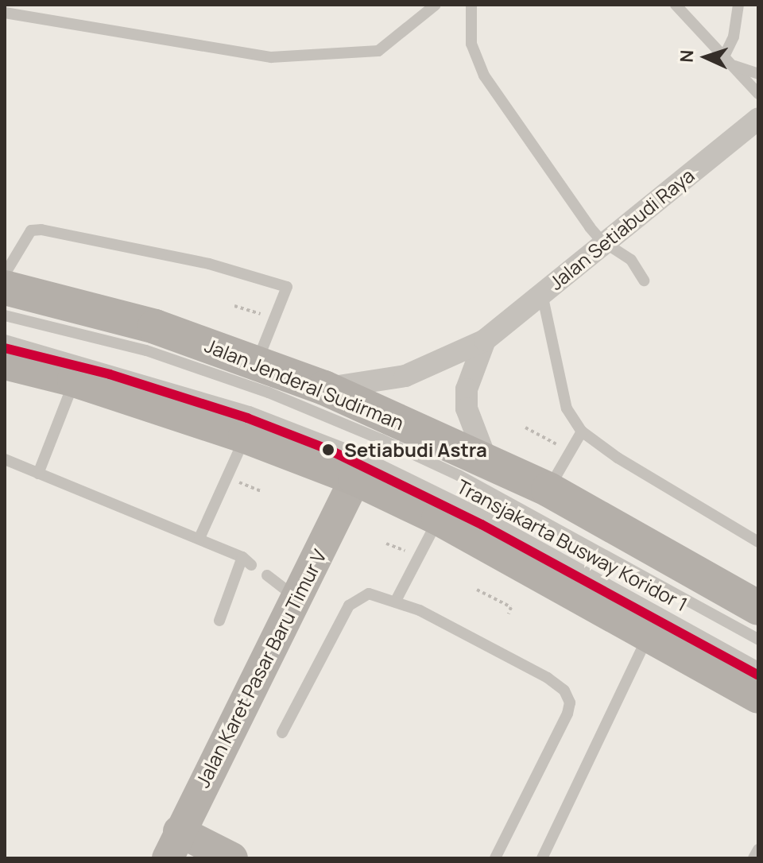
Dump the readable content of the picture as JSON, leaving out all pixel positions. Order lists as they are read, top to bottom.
{
  "streets": {
    "main road": ["Jalan Jenderal Sudirman"],
    "street": ["Jalan Setiabudi Raya", "Jalan Karet Pasar Baru Timur V"],
    "lane": ["Transjakarta Busway Koridor 1"]
  },
  "crossings": [
    ["Jalan Setiabudi Raya", "Jalan Jenderal Sudirman"]
  ],
  "places": ["Setiabudi Astra"],
  "north": "left"
}
